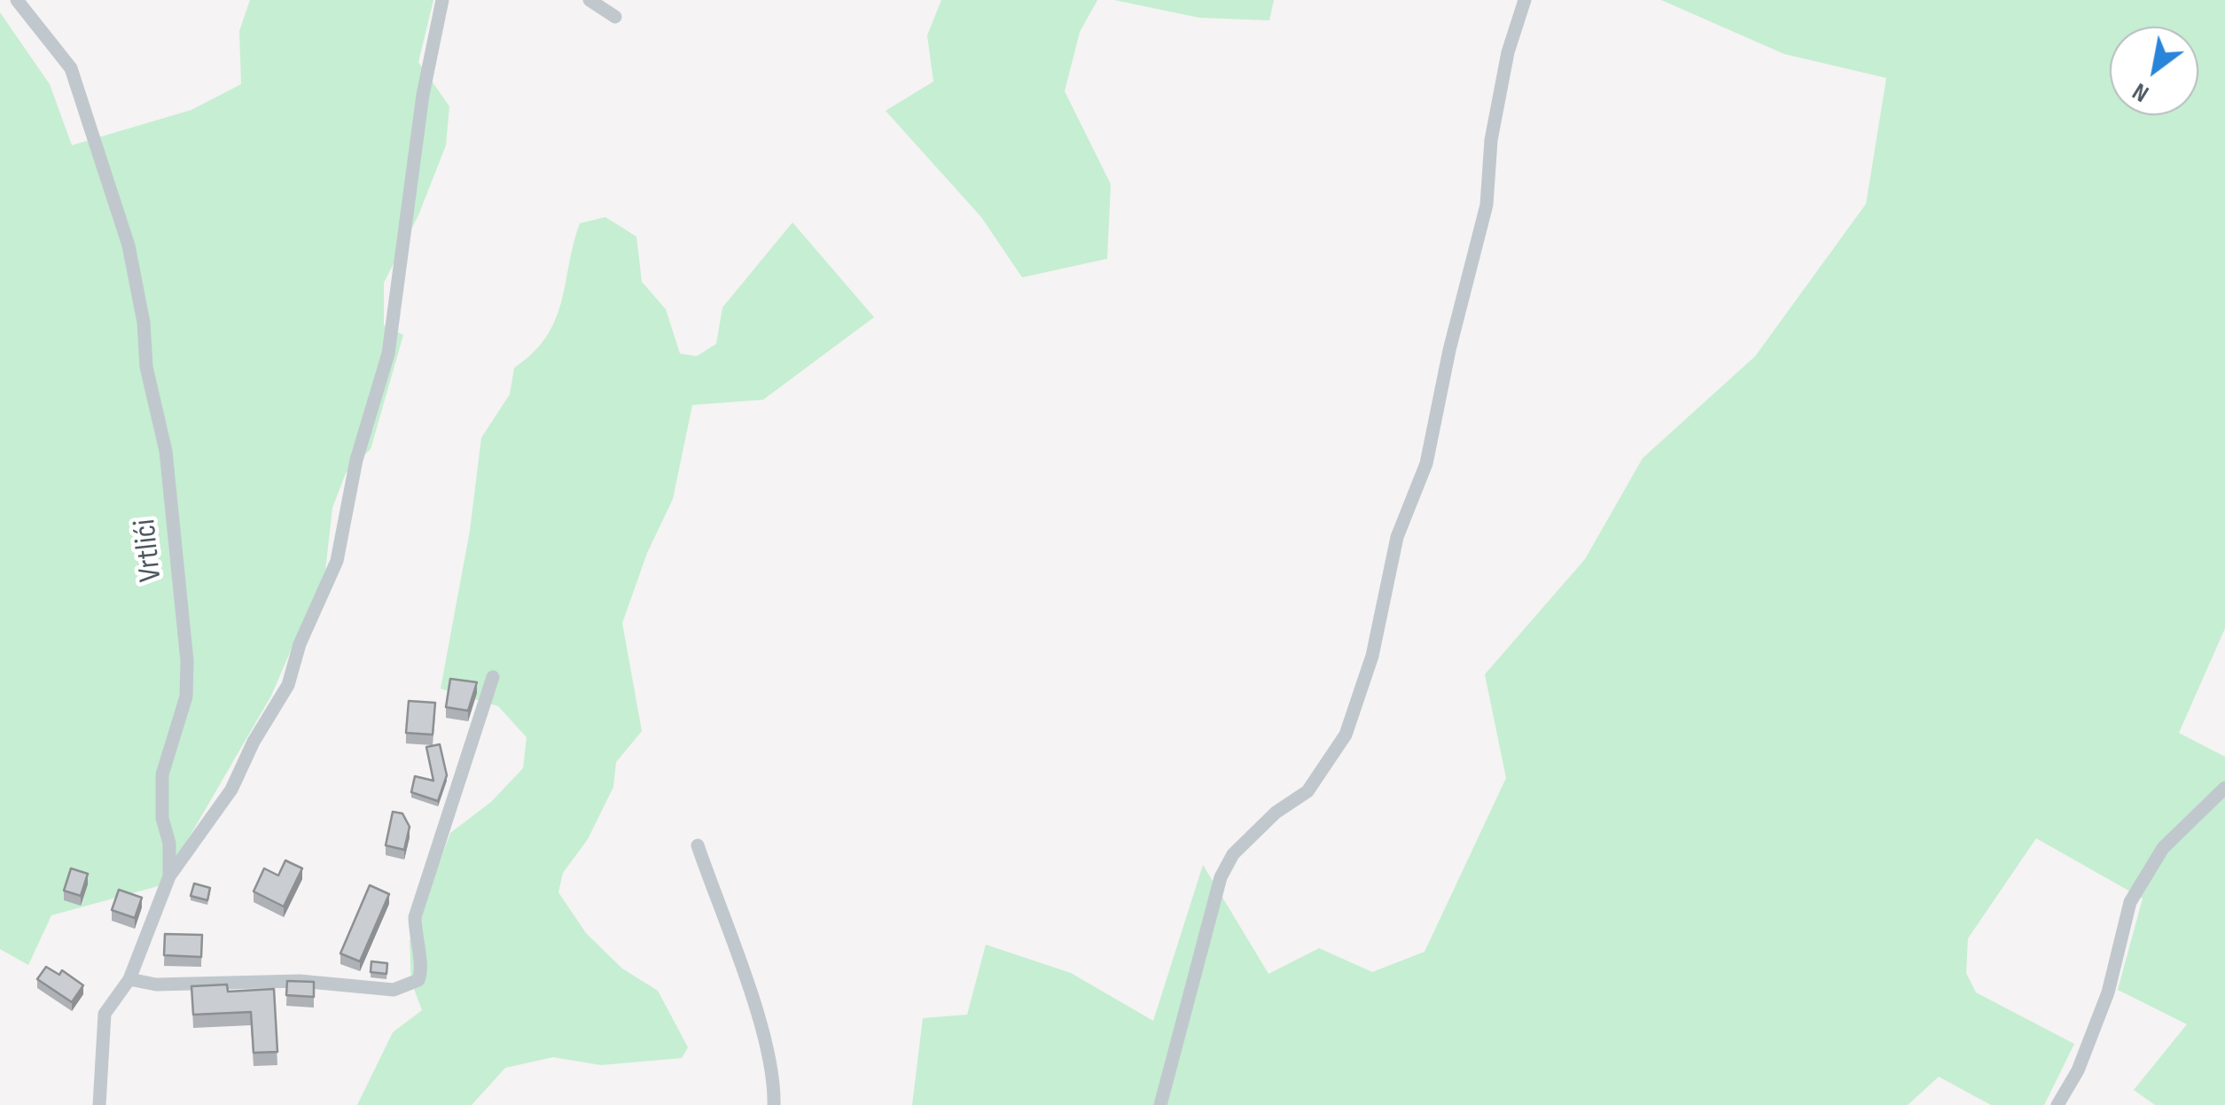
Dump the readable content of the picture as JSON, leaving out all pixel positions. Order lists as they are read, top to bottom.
{
  "streets": {
    "street": ["Vrtlići"]
  },
  "north": "bottom left"
}
